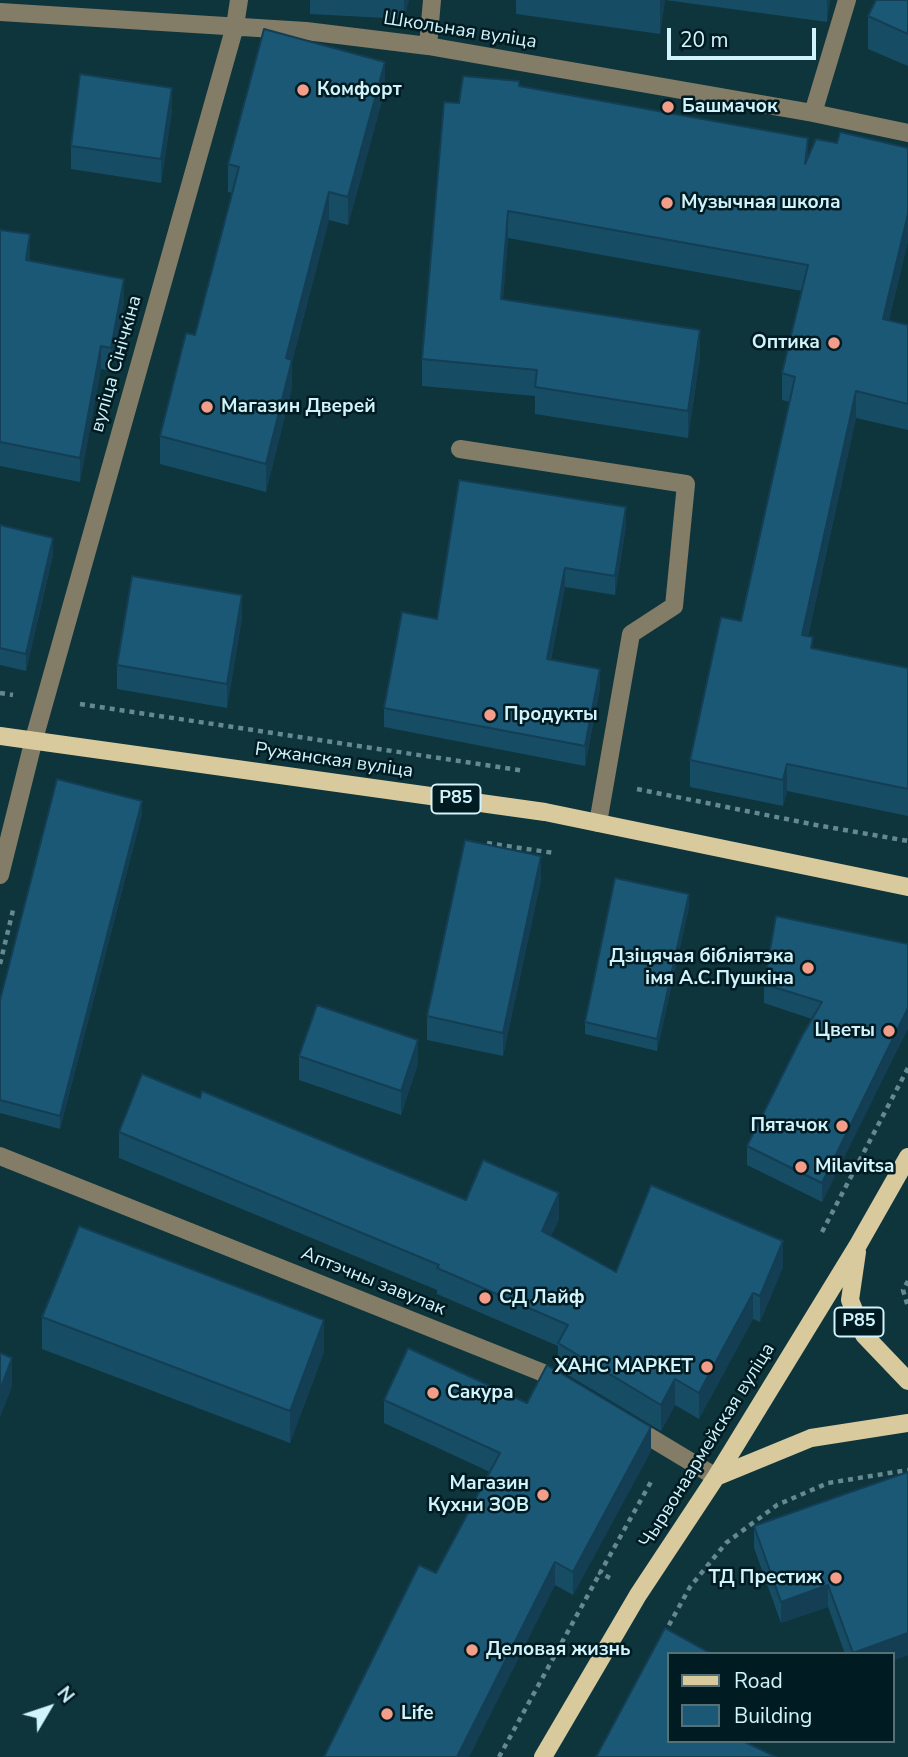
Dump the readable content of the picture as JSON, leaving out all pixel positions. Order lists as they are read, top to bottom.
{
  "streets": {
    "main road": ["Ружанская вуліца", "Р85", "Чырвонаармейская вуліца"],
    "street": ["Школьная вуліца", "вуліца Сінічкіна", "Аптэчны завулак"]
  },
  "crossings": [
    ["Школьная вуліца", "вуліца Сінічкіна"],
    ["вуліца Сінічкіна", "Ружанская вуліца"],
    ["Р85", "Чырвонаармейская вуліца"]
  ],
  "places": [
    "Комфорт",
    "Башмачок",
    "Музычная школа",
    "Оптика",
    "Магазин Дверей",
    "Продукты",
    "Дзіцячая бібліятэка імя А.С.Пушкіна",
    "Цветы",
    "Пятачок",
    "Milavitsa",
    "СД Лайф",
    "ХАНС МАРКЕТ",
    "Сакура",
    "Магазин Кухни ЗОВ",
    "ТД Престиж",
    "Деловая жизнь",
    "Life"
  ],
  "legend": ["Road", "Building"],
  "scale_bar": "20 m",
  "north": "top right"
}
